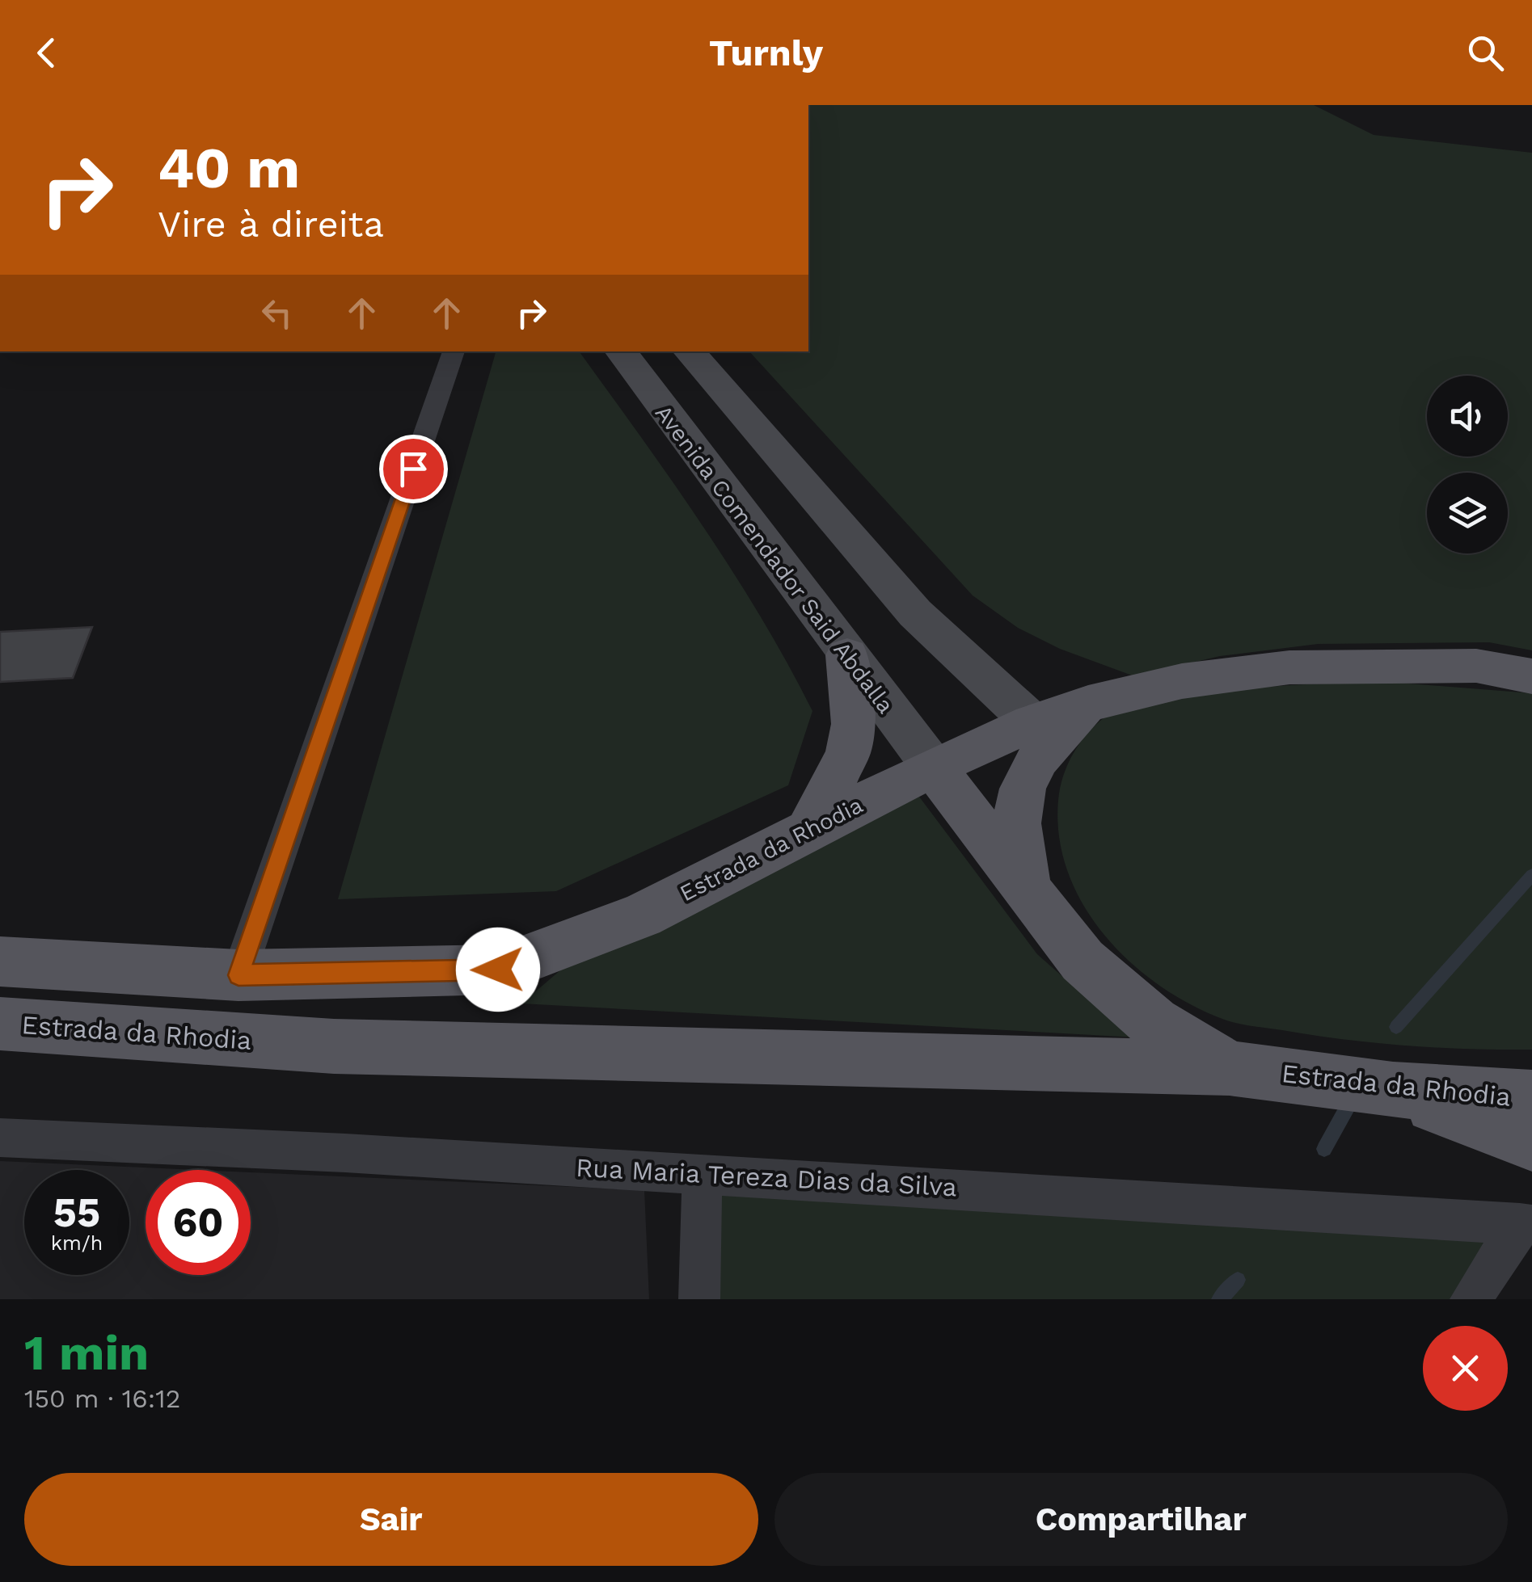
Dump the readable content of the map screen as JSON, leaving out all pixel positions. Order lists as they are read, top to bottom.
{
  "streets": {
    "main road": ["Estrada da Rhodia"],
    "street": ["Avenida Comendador Said Abdalla", "Rua Maria Tereza Dias da Silva"]
  },
  "crossings": [
    ["Avenida Comendador Said Abdalla", "Estrada da Rhodia"]
  ],
  "page": {
    "header": "Turnly",
    "turn": ["40 m", "Vire à direita"],
    "speed": "55 km/h",
    "limit": "60",
    "heading": ["1 min", "150 m · 16:12"],
    "buttons": ["Sair", "Compartilhar"]
  }
}
